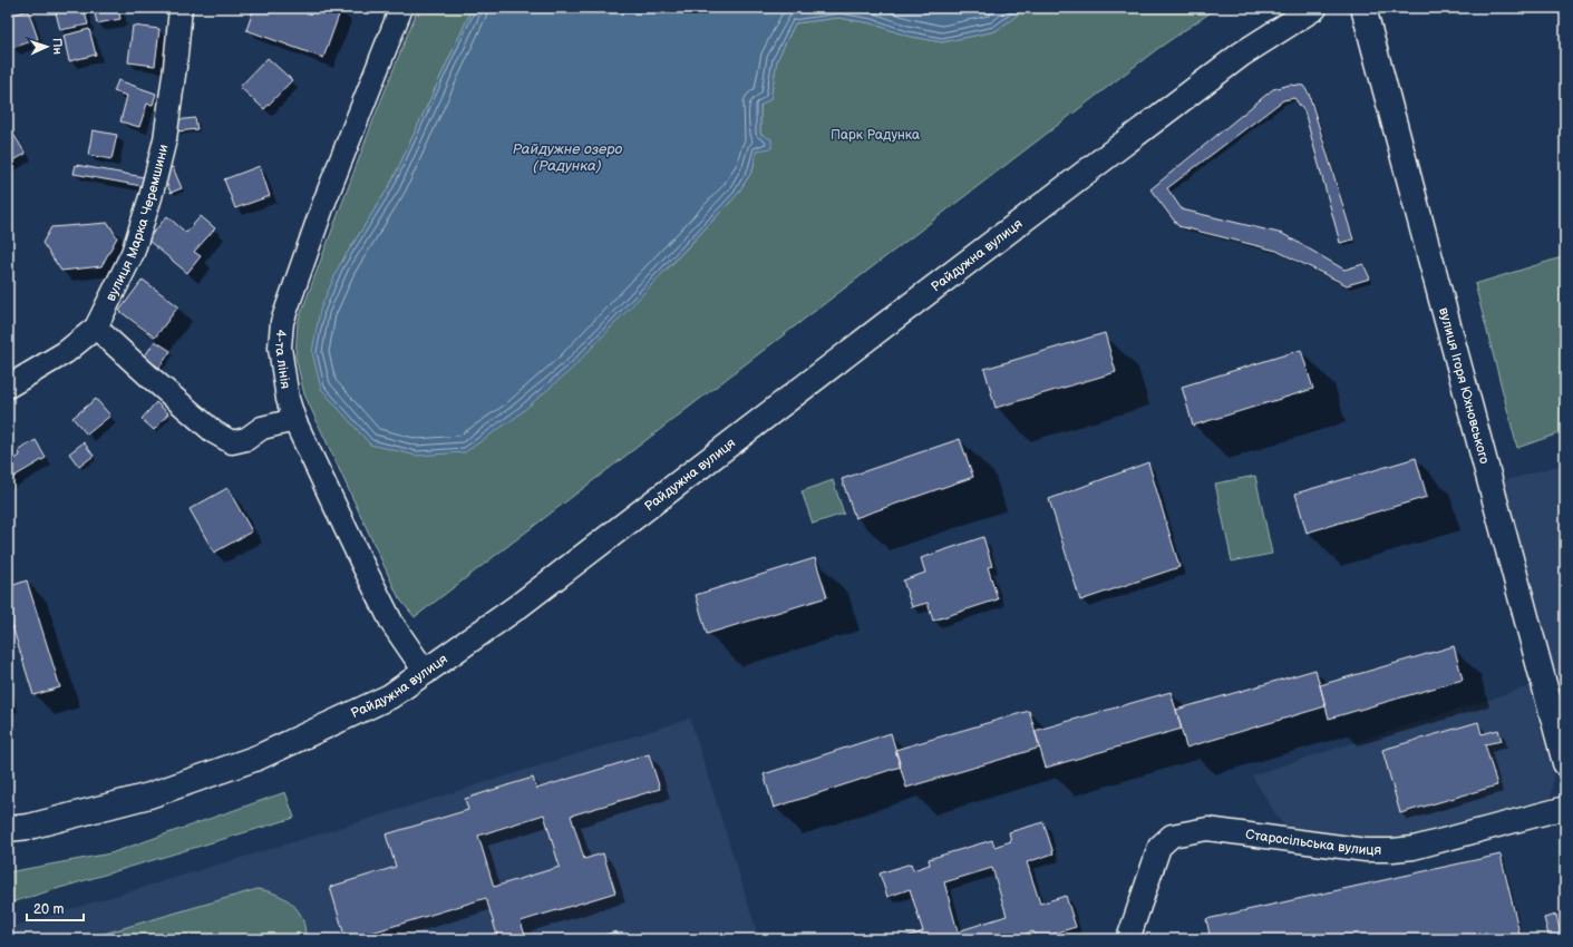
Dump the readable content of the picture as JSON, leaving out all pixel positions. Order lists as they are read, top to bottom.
{
  "streets": {
    "street": [
      "вулиця Марка Черемшини",
      "Райдужна вулиця",
      "4-та лінія",
      "вулиця Ігоря Юхновського",
      "Старосільська вулиця"
    ]
  },
  "crossings": [
    ["Райдужна вулиця", "4-та лінія"]
  ],
  "water": ["Райдужне озеро (Радунка)"],
  "parks": ["Парк Радунка"],
  "scale_bar": "20 m",
  "north": "right"
}
